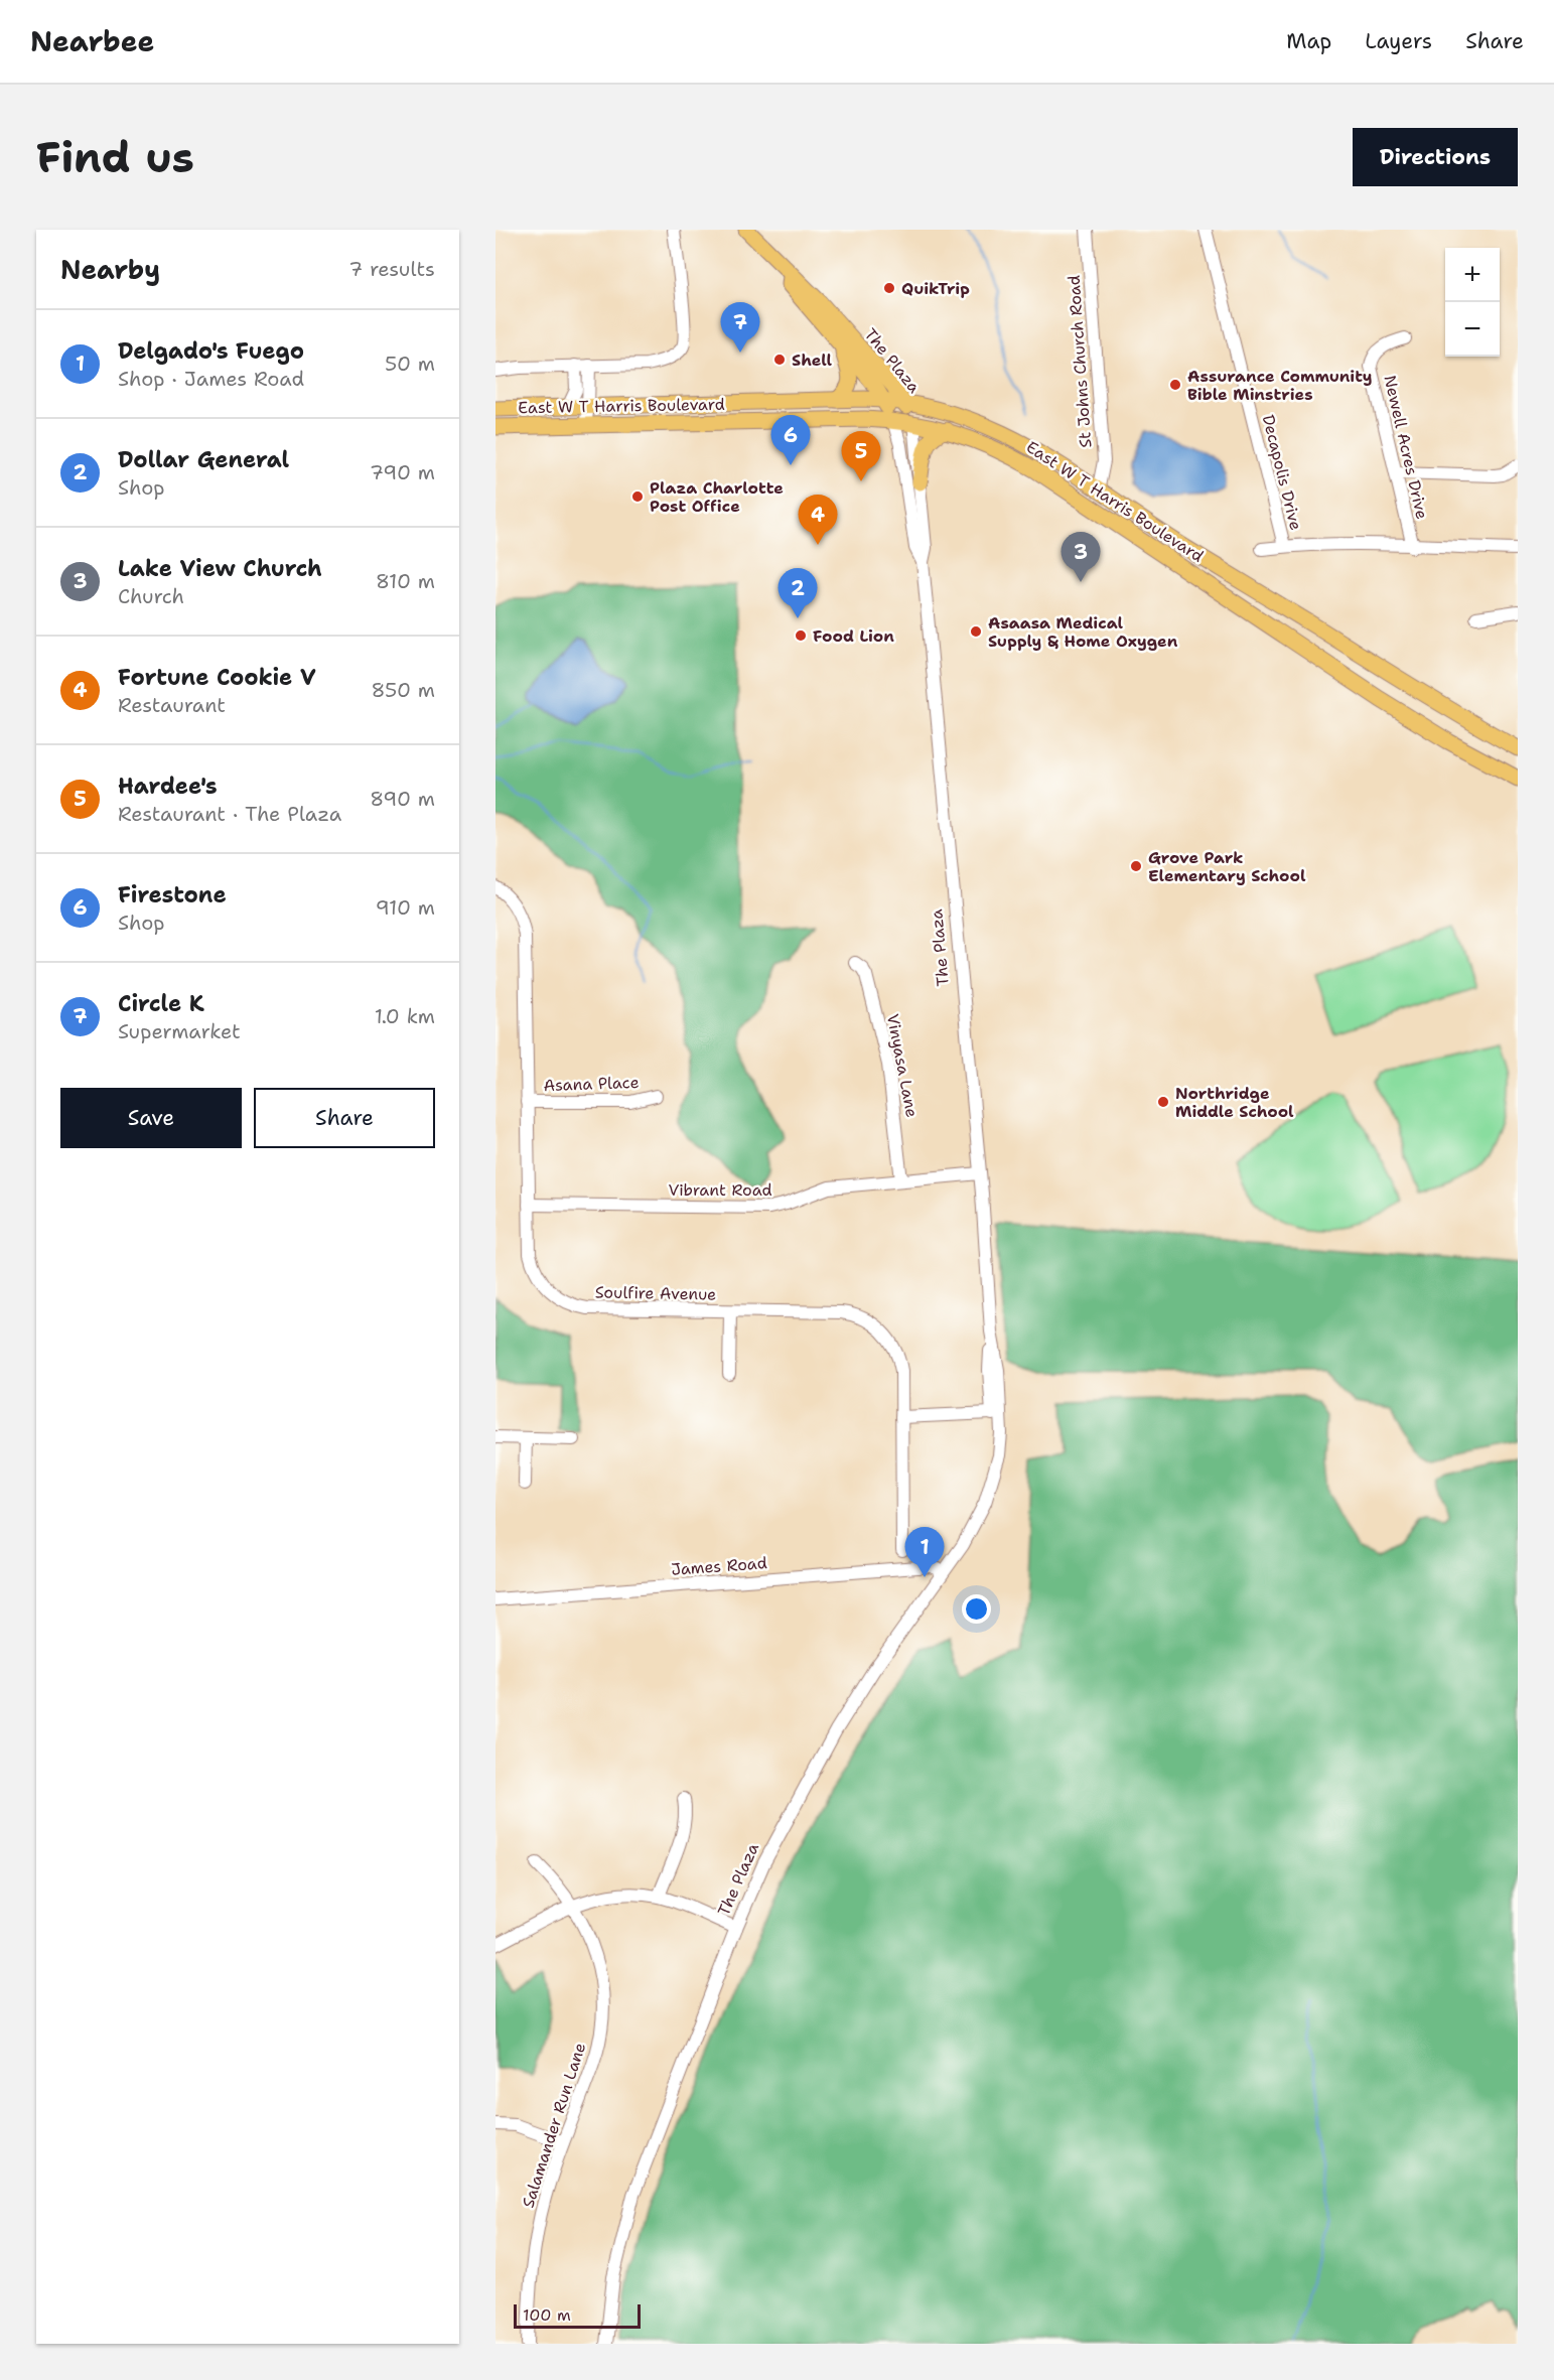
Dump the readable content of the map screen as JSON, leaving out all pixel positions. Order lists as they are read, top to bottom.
{
  "streets": {
    "main road": ["The Plaza", "East W T Harris Boulevard"],
    "street": [
      "St Johns Church Road",
      "Newell Acres Drive",
      "Decapolis Drive",
      "Vinyasa Lane",
      "Asana Place",
      "Vibrant Road",
      "Soulfire Avenue",
      "James Road",
      "Salamander Run Lane"
    ]
  },
  "crossings": [
    ["The Plaza", "East W T Harris Boulevard"],
    ["The Plaza", "Vibrant Road"],
    ["The Plaza", "James Road"],
    ["St Johns Church Road", "East W T Harris Boulevard"],
    ["Vinyasa Lane", "Vibrant Road"],
    ["Asana Place", "Soulfire Avenue"],
    ["Vibrant Road", "Soulfire Avenue"]
  ],
  "places": [
    "QuikTrip",
    "Shell",
    "Assurance Community Bible Minstries",
    "Plaza Charlotte Post Office",
    "Asaasa Medical Supply & Home Oxygen",
    "Food Lion",
    "Grove Park Elementary School",
    "Northridge Middle School"
  ],
  "scale_bar": "100 m",
  "page": {
    "header": "Nearbee",
    "nav": ["Map", "Layers", "Share"],
    "buttons": [
      "Directions",
      ["Save", "Share"]
    ],
    "title": "Find us",
    "heading": ["Nearby", "7 results"],
    "map_buttons": ["+", "−"],
    "pins": [
      "7",
      "6",
      "5",
      "4",
      "3",
      "2",
      "1"
    ],
    "list": [
      {
        "mark": "1",
        "name": "Delgado's Fuego",
        "note": "Shop · James Road",
        "value": "50 m"
      },
      {
        "mark": "2",
        "name": "Dollar General",
        "note": "Shop",
        "value": "790 m"
      },
      {
        "mark": "3",
        "name": "Lake View Church",
        "note": "Church",
        "value": "810 m"
      },
      {
        "mark": "4",
        "name": "Fortune Cookie V",
        "note": "Restaurant",
        "value": "850 m"
      },
      {
        "mark": "5",
        "name": "Hardee's",
        "note": "Restaurant · The Plaza",
        "value": "890 m"
      },
      {
        "mark": "6",
        "name": "Firestone",
        "note": "Shop",
        "value": "910 m"
      },
      {
        "mark": "7",
        "name": "Circle K",
        "note": "Supermarket",
        "value": "1.0 km"
      }
    ],
    "scale": "100 m"
  }
}
